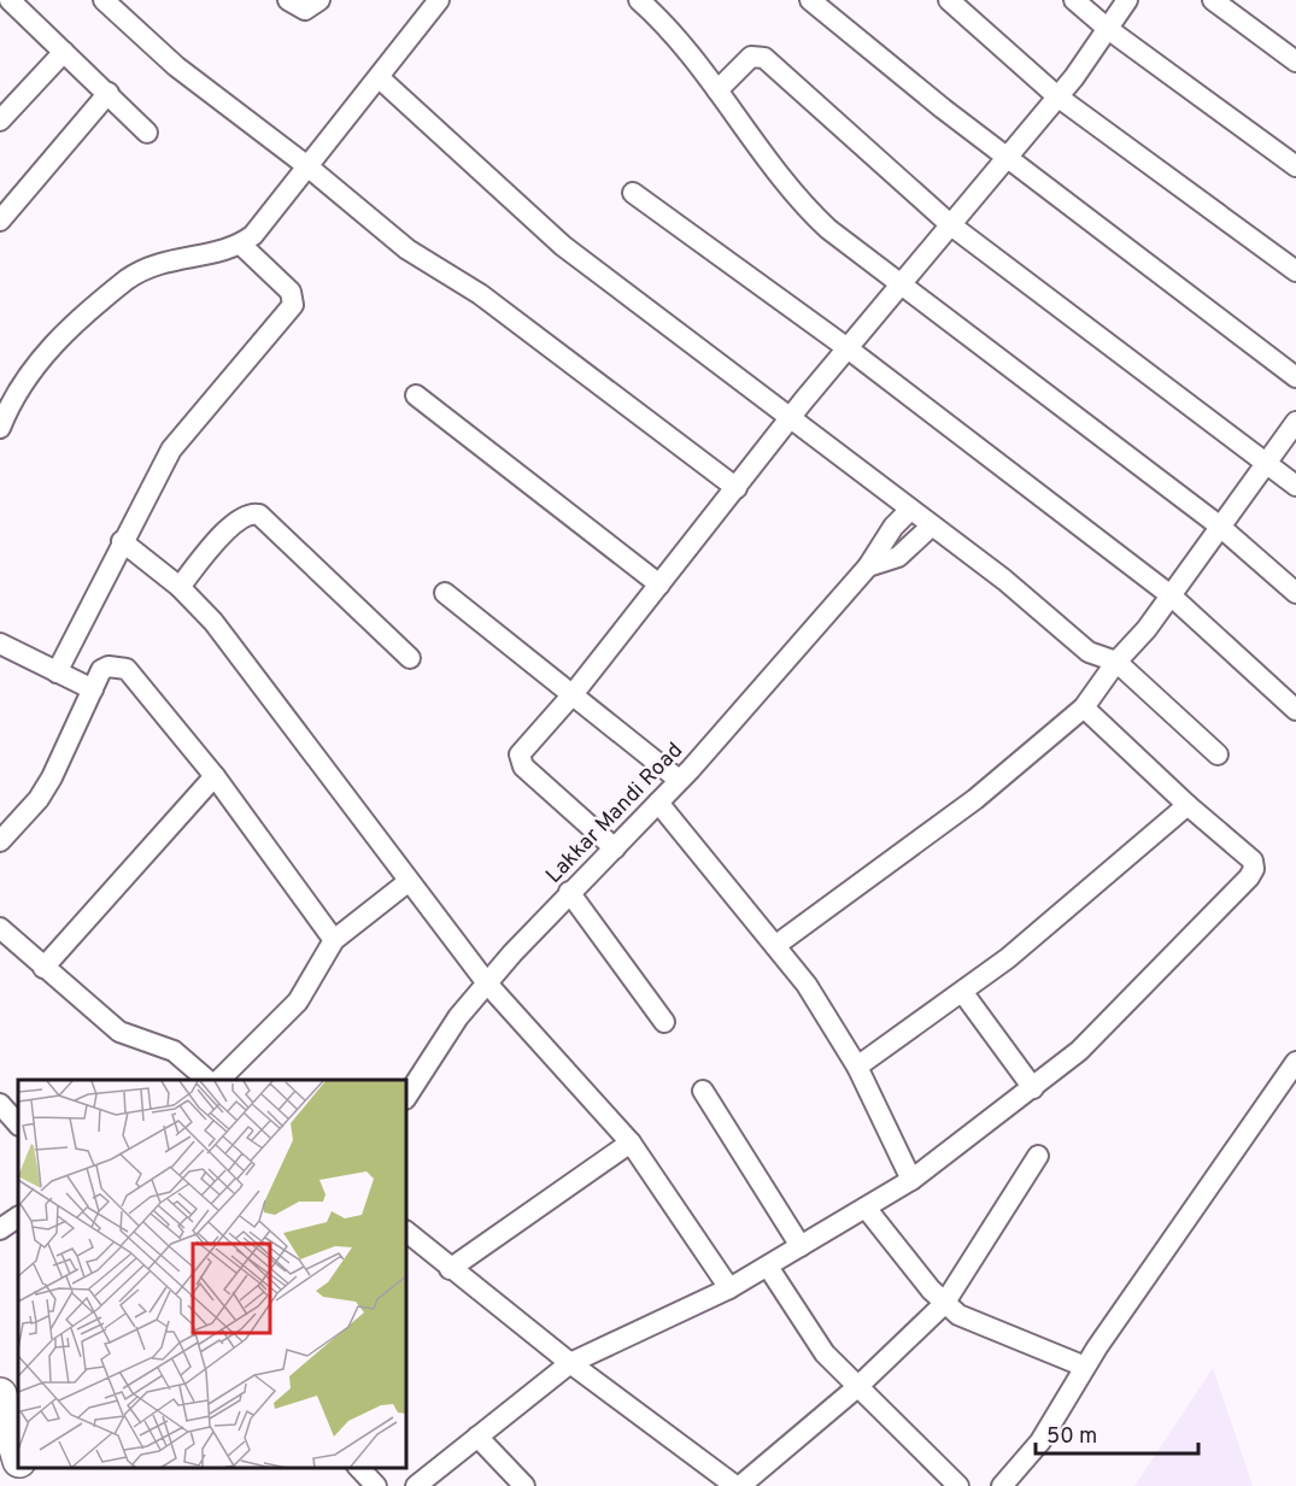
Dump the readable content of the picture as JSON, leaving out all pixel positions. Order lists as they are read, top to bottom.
{
  "streets": {
    "street": ["Lakkar Mandi Road"]
  },
  "scale_bar": "50 m"
}
